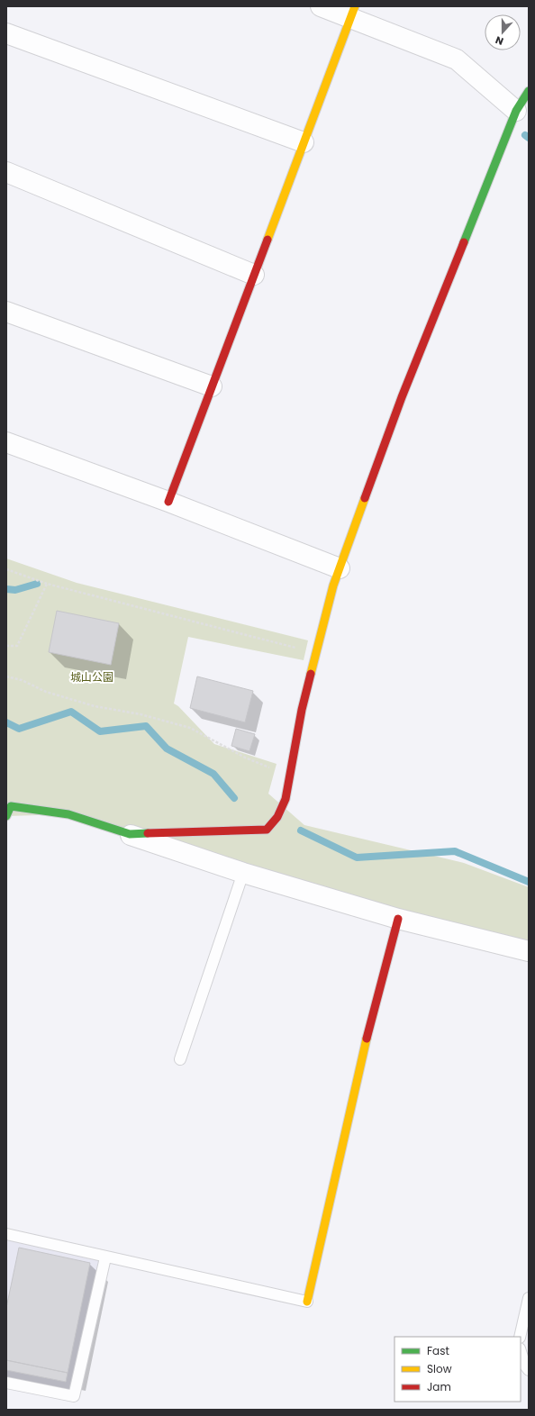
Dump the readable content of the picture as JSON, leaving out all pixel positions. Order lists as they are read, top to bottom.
{
  "parks": ["城山公園"],
  "legend": ["Fast", "Slow", "Jam"],
  "north": "bottom"
}
